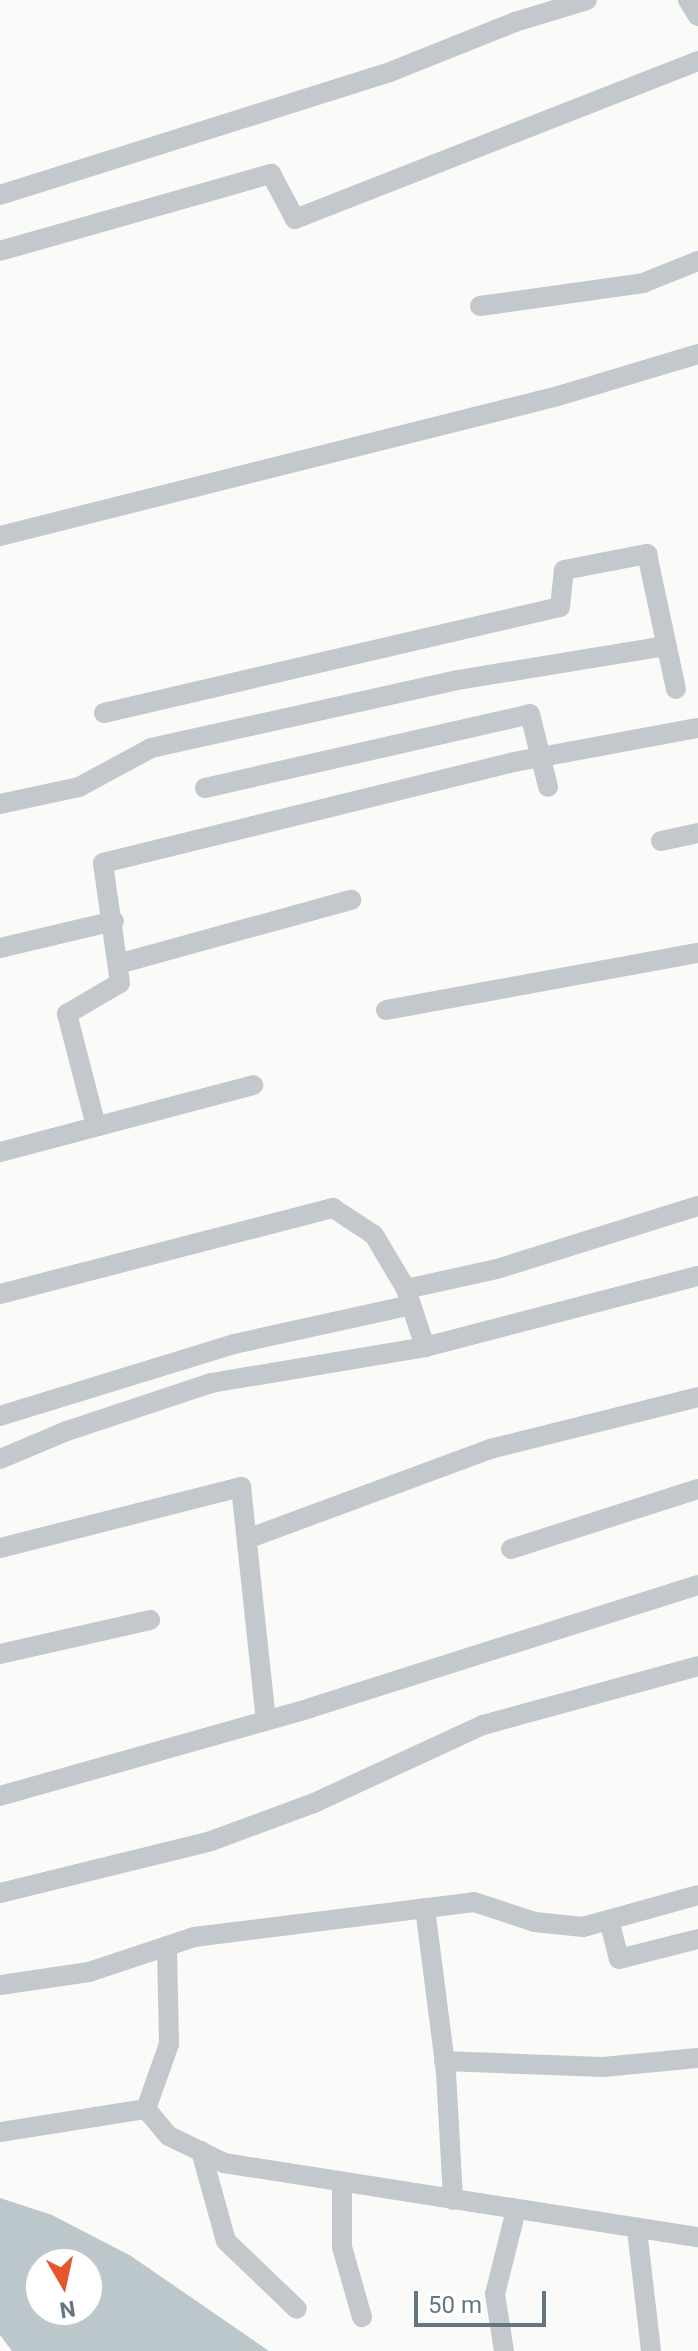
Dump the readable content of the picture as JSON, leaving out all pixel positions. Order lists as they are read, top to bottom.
{
  "scale_bar": "50 m",
  "north": "bottom"
}
